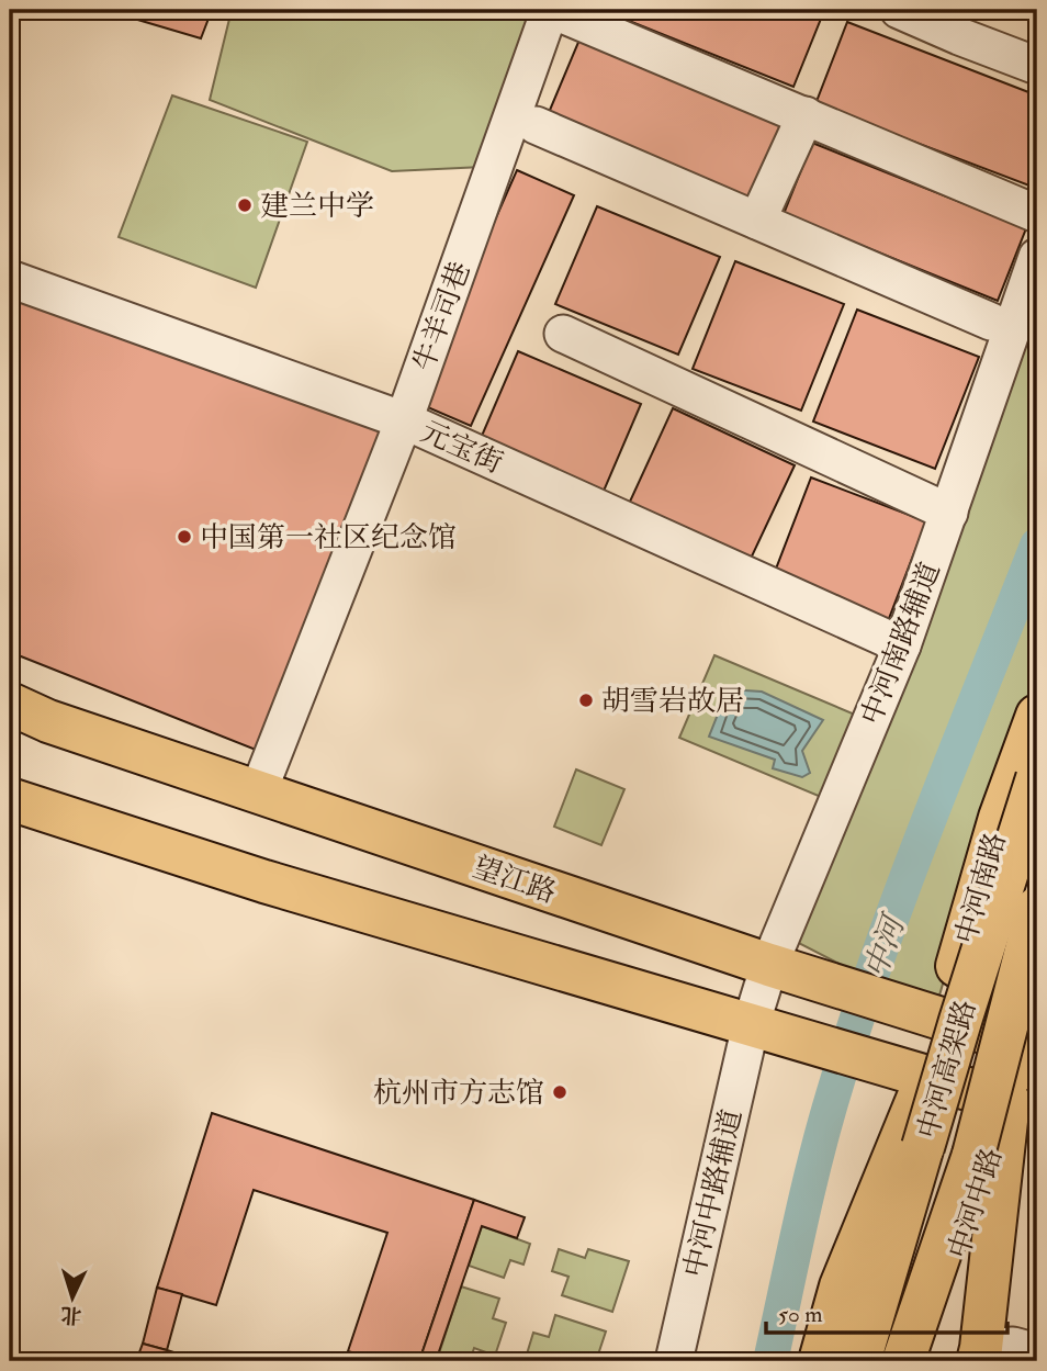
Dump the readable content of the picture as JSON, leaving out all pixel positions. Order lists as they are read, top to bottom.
{
  "streets": {
    "main road": [
      "望江路",
      "中河南路",
      "中河高架路",
      "中河中路"
    ],
    "street": [
      "牛羊司巷",
      "元宝街",
      "中河南路辅道",
      "中河中路辅道"
    ]
  },
  "crossings": [
    ["牛羊司巷", "元宝街"],
    ["牛羊司巷", "望江路"],
    ["元宝街", "中河南路辅道"],
    ["中河南路辅道", "望江路"],
    ["中河南路辅道", "中河中路辅道"],
    ["望江路", "中河南路"],
    ["望江路", "中河中路"]
  ],
  "water": ["中河"],
  "places": [
    "建兰中学",
    "中国第一社区纪念馆",
    "胡雪岩故居",
    "杭州市方志馆"
  ],
  "scale_bar": "50 m",
  "north": "bottom"
}
